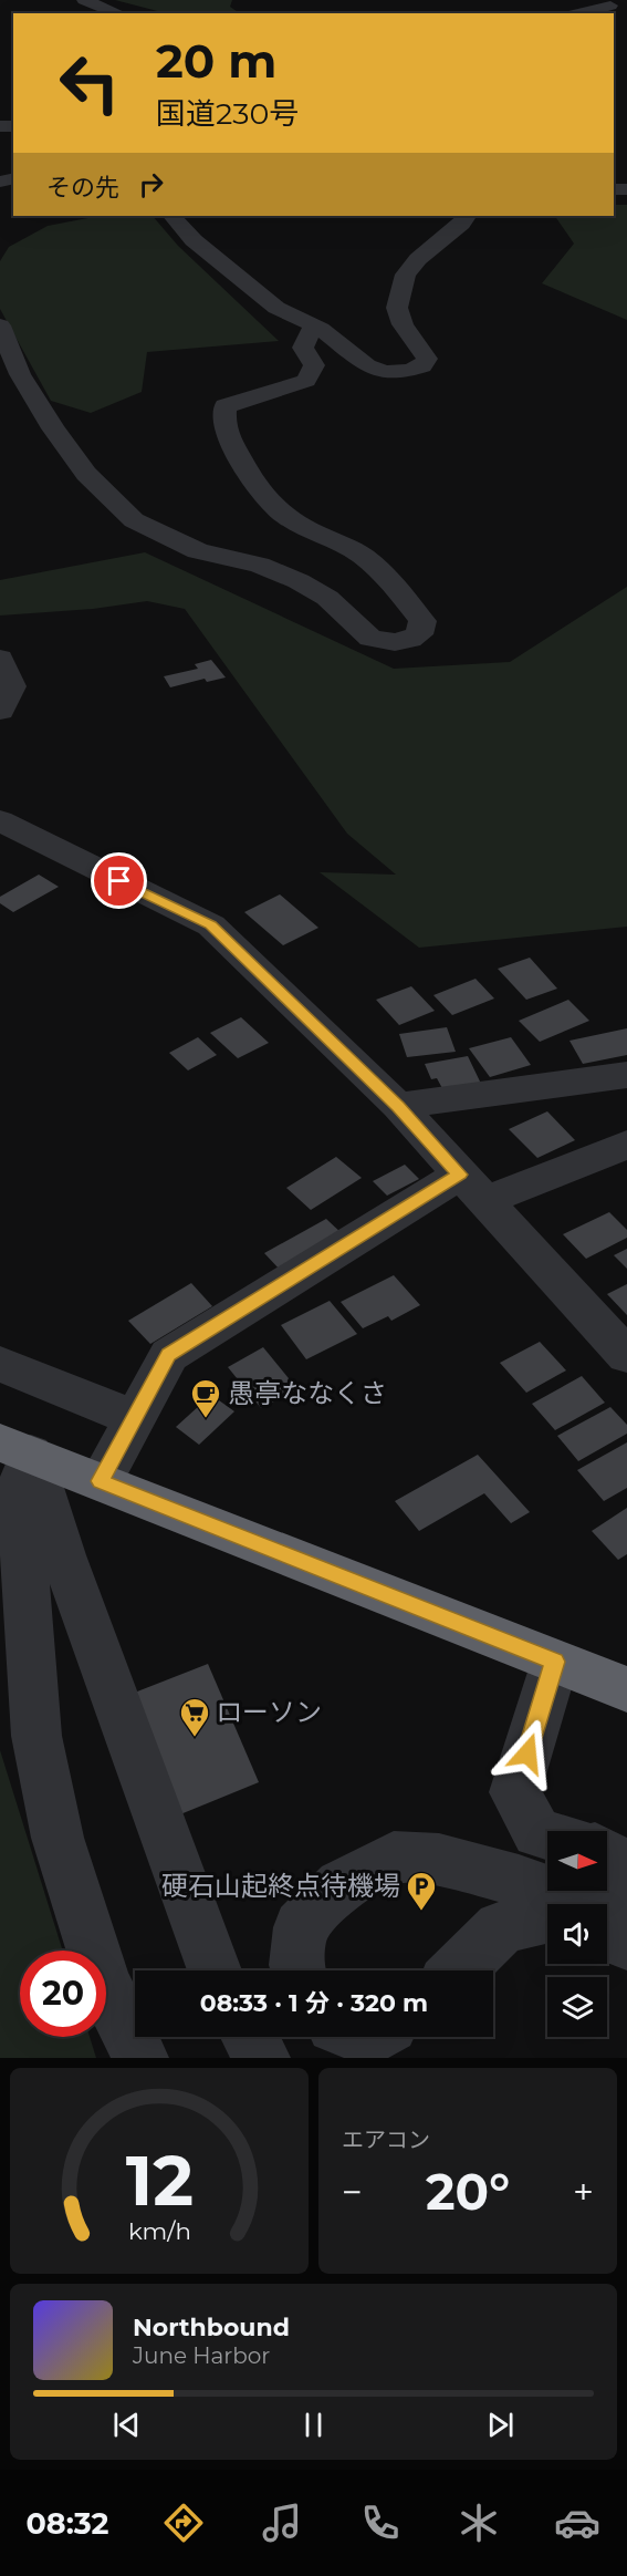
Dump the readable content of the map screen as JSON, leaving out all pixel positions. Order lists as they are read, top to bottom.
{
  "places": {
    "cafe": ["愚亭ななくさ"],
    "supermarket": ["ローソン"],
    "parking": ["硬石山起終点待機場"]
  },
  "north": "right",
  "page": {
    "turn": ["20 m", "国道230号"],
    "then": "その先",
    "limit": "20",
    "trip": "08:33 · 1 分 · 320 m",
    "tile": "エアコン",
    "heat": ["−", "20°", "+"],
    "song": ["Northbound", "June Harbor"],
    "tabs": "08:32",
    "gauge": ["12", "km/h"]
  }
}
